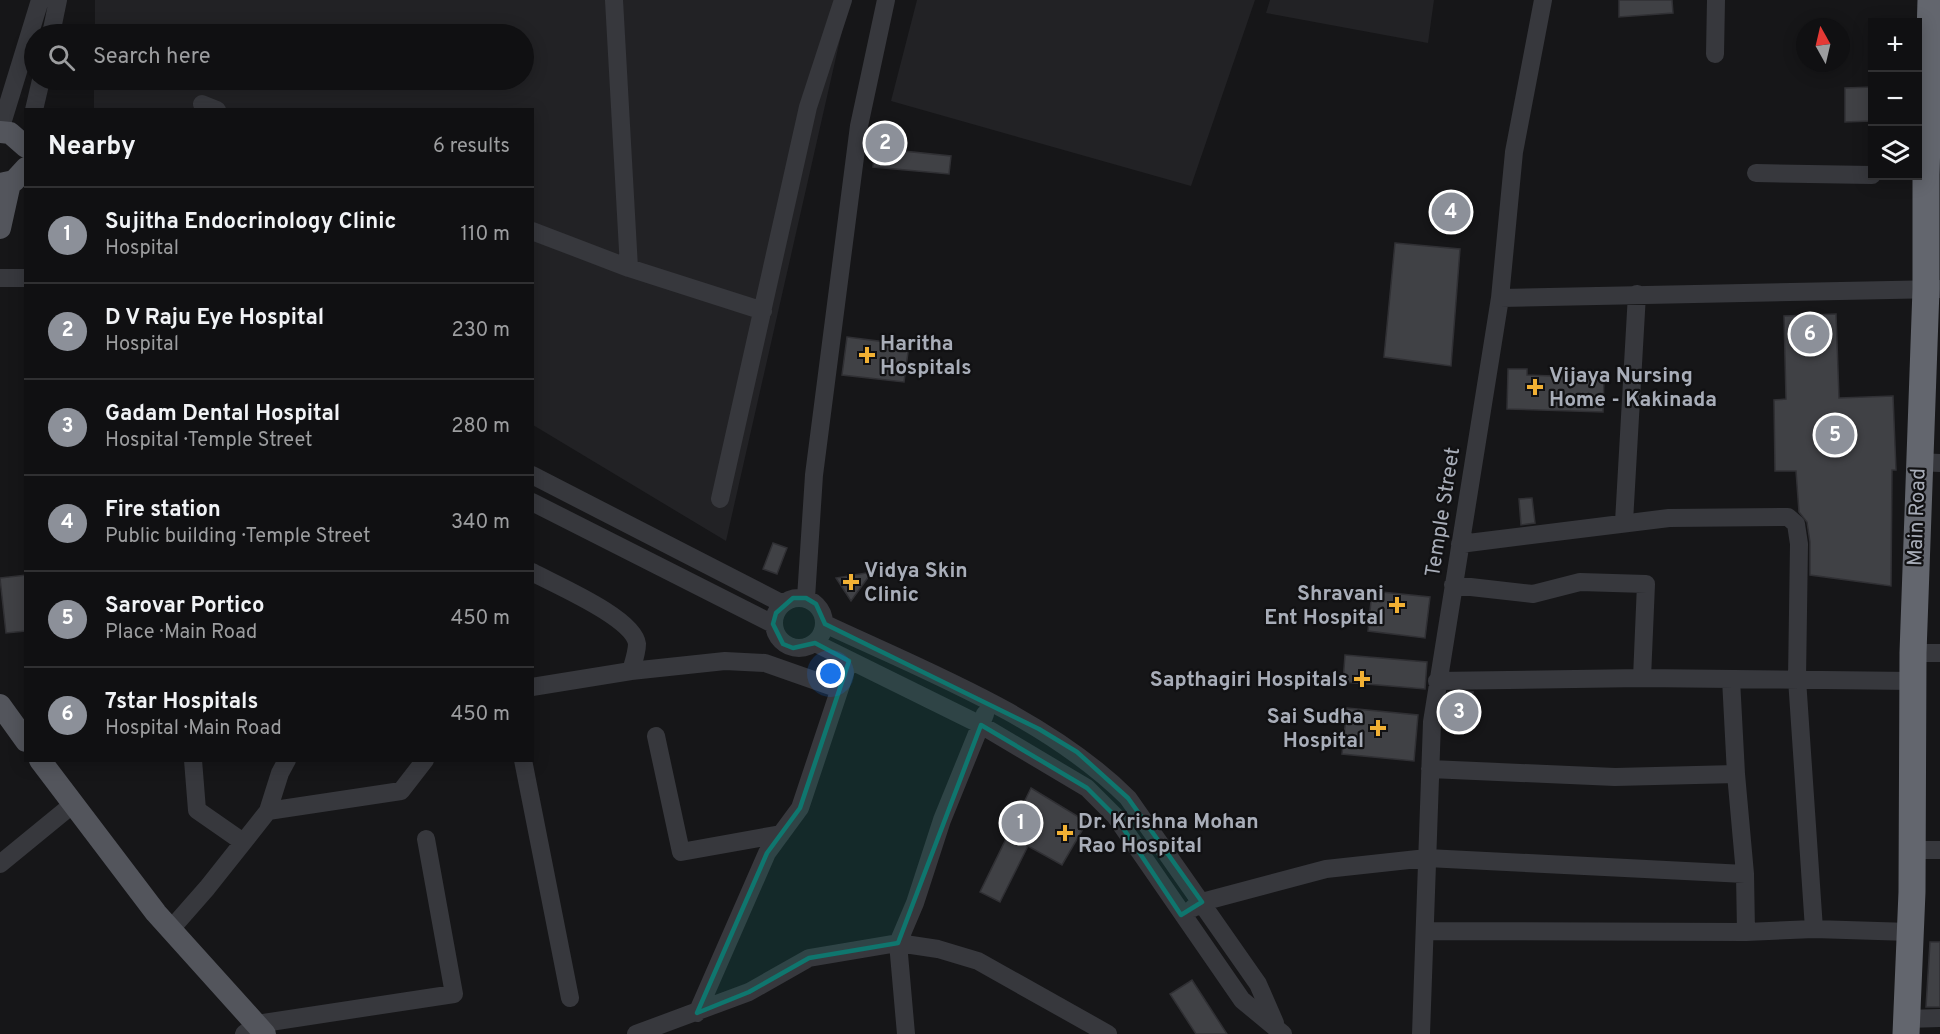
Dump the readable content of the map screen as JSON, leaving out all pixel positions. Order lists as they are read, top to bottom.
{
  "streets": {
    "highway": ["Main Road"],
    "street": ["Temple Street"]
  },
  "places": {
    "health": [
      "Haritha Hospitals",
      "Vijaya Nursing Home - Kakinada",
      "Vidya Skin Clinic",
      "Shravani Ent Hospital",
      "Sapthagiri Hospitals",
      "Sai Sudha Hospital",
      "Dr. Krishna Mohan Rao Hospital"
    ]
  },
  "north": "top",
  "page": {
    "map_buttons": ["+", "−"],
    "search": "Search here",
    "heading": ["Nearby", "6 results"],
    "pins": [
      "2",
      "4",
      "6",
      "5",
      "3",
      "1"
    ],
    "list": [
      {
        "mark": "1",
        "name": "Sujitha Endocrinology Clinic",
        "note": "Hospital",
        "value": "110 m"
      },
      {
        "mark": "2",
        "name": "D V Raju Eye Hospital",
        "note": "Hospital",
        "value": "230 m"
      },
      {
        "mark": "3",
        "name": "Gadam Dental Hospital",
        "note": "Hospital · Temple Street",
        "value": "280 m"
      },
      {
        "mark": "4",
        "name": "Fire station",
        "note": "Public building · Temple Street",
        "value": "340 m"
      },
      {
        "mark": "5",
        "name": "Sarovar Portico",
        "note": "Place · Main Road",
        "value": "450 m"
      },
      {
        "mark": "6",
        "name": "7star Hospitals",
        "note": "Hospital · Main Road",
        "value": "450 m"
      }
    ]
  }
}
